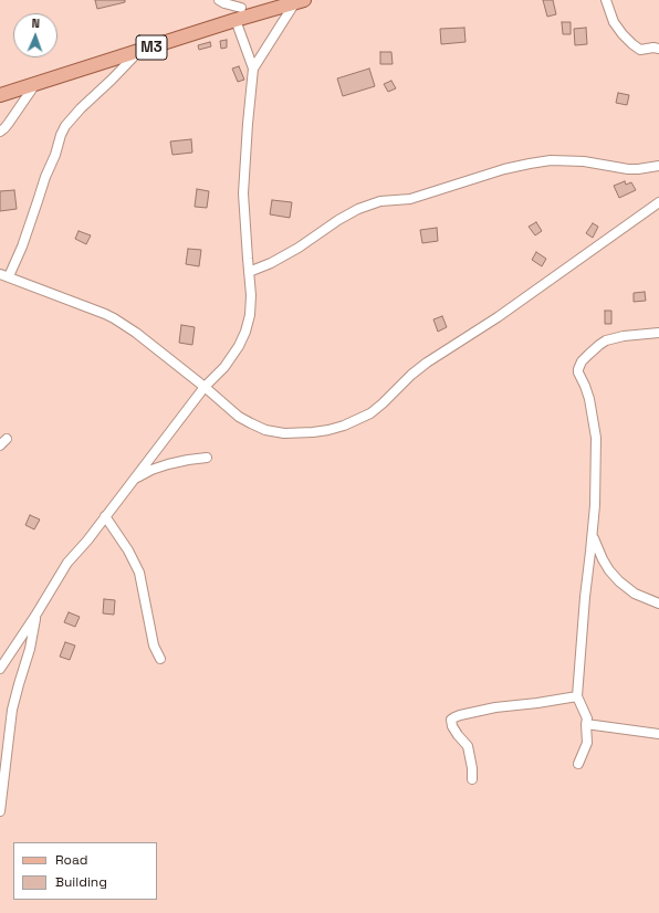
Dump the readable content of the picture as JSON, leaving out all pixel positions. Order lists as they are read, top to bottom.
{
  "streets": {
    "main road": ["M3"]
  },
  "legend": ["Road", "Building"],
  "north": "top"
}
